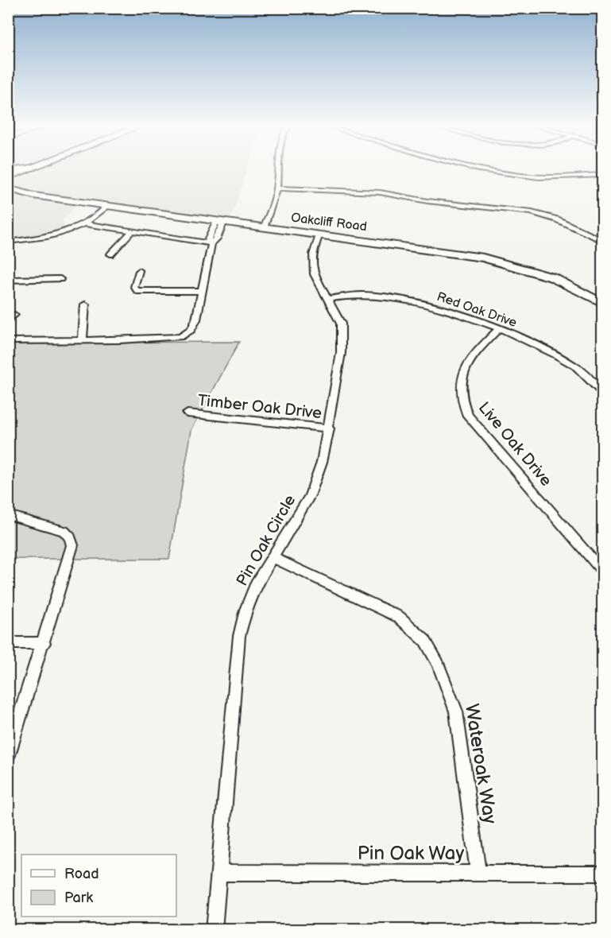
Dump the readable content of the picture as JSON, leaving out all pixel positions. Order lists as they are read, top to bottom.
{
  "streets": {
    "main road": ["Oakcliff Road"],
    "street": [
      "Red Oak Drive",
      "Timber Oak Drive",
      "Live Oak Drive",
      "Pin Oak Circle",
      "Wateroak Way",
      "Pin Oak Way"
    ]
  },
  "crossings": [
    ["Oakcliff Road", "Pin Oak Circle"],
    ["Red Oak Drive", "Live Oak Drive"],
    ["Red Oak Drive", "Pin Oak Circle"],
    ["Timber Oak Drive", "Pin Oak Circle"],
    ["Pin Oak Circle", "Wateroak Way"],
    ["Pin Oak Circle", "Pin Oak Way"],
    ["Wateroak Way", "Pin Oak Way"]
  ],
  "legend": ["Road", "Park"]
}
